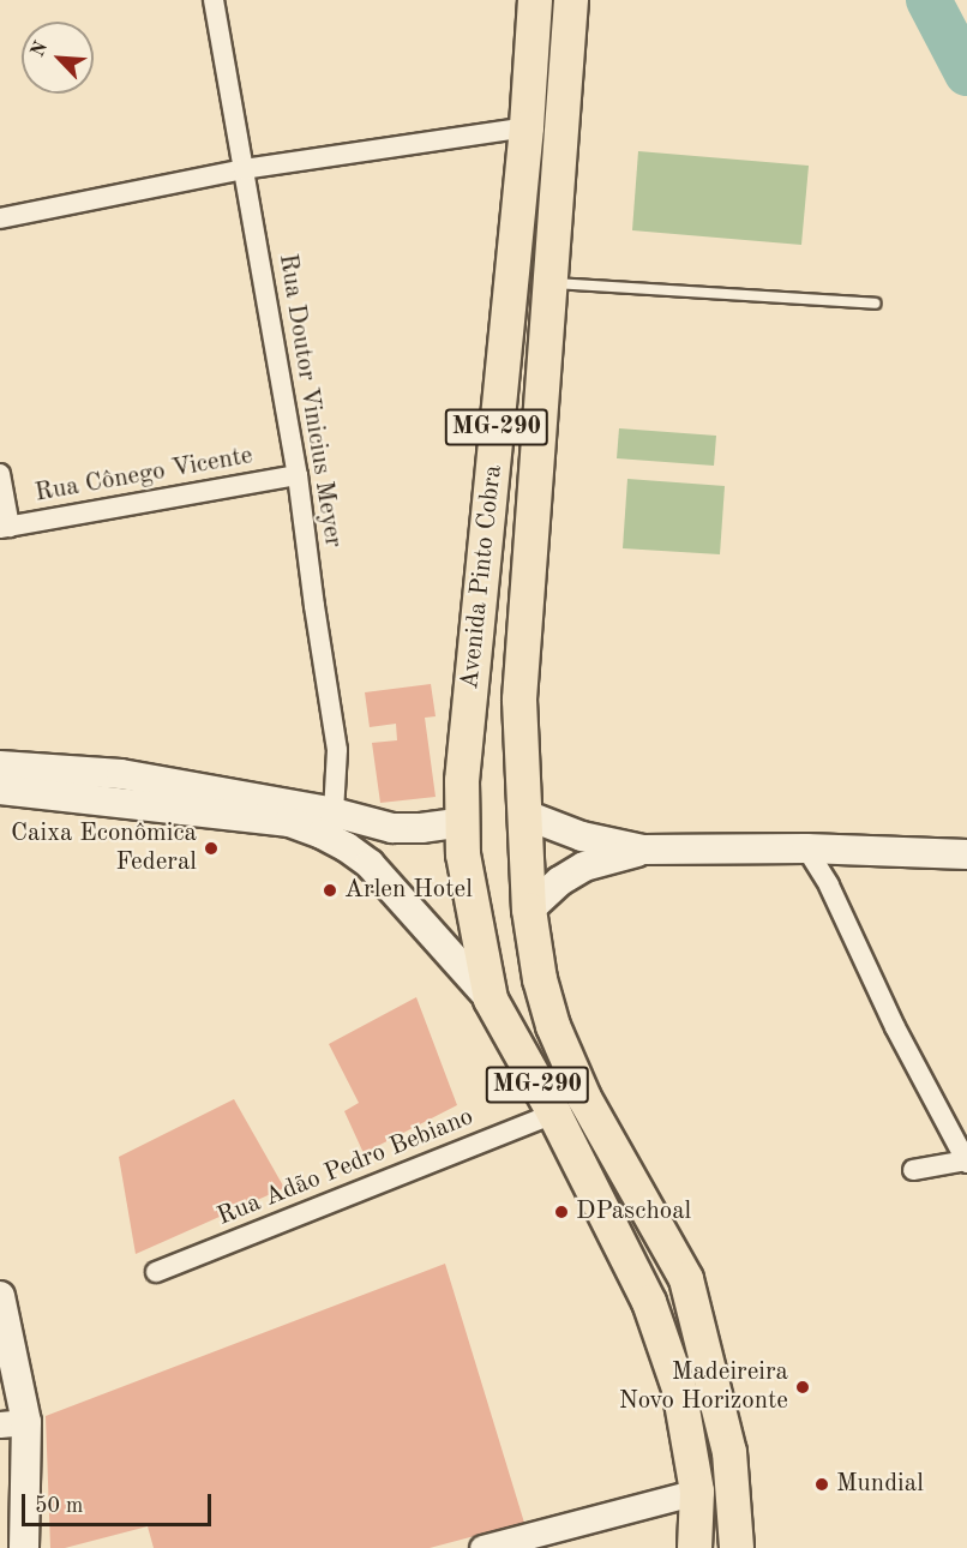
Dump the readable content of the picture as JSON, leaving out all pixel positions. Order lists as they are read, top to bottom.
{
  "streets": {
    "highway": ["MG-290", "Avenida Pinto Cobra"],
    "street": ["Rua Doutor Vinicius Meyer", "Rua Cônego Vicente", "Rua Adão Pedro Bebiano"]
  },
  "crossings": [
    ["Rua Doutor Vinicius Meyer", "Rua Cônego Vicente"],
    ["MG-290", "Avenida Pinto Cobra"],
    ["MG-290", "Rua Adão Pedro Bebiano"]
  ],
  "places": [
    "Caixa Econômica Federal",
    "Arlen Hotel",
    "DPaschoal",
    "Madeireira Novo Horizonte",
    "Mundial"
  ],
  "scale_bar": "50 m",
  "north": "top left"
}
